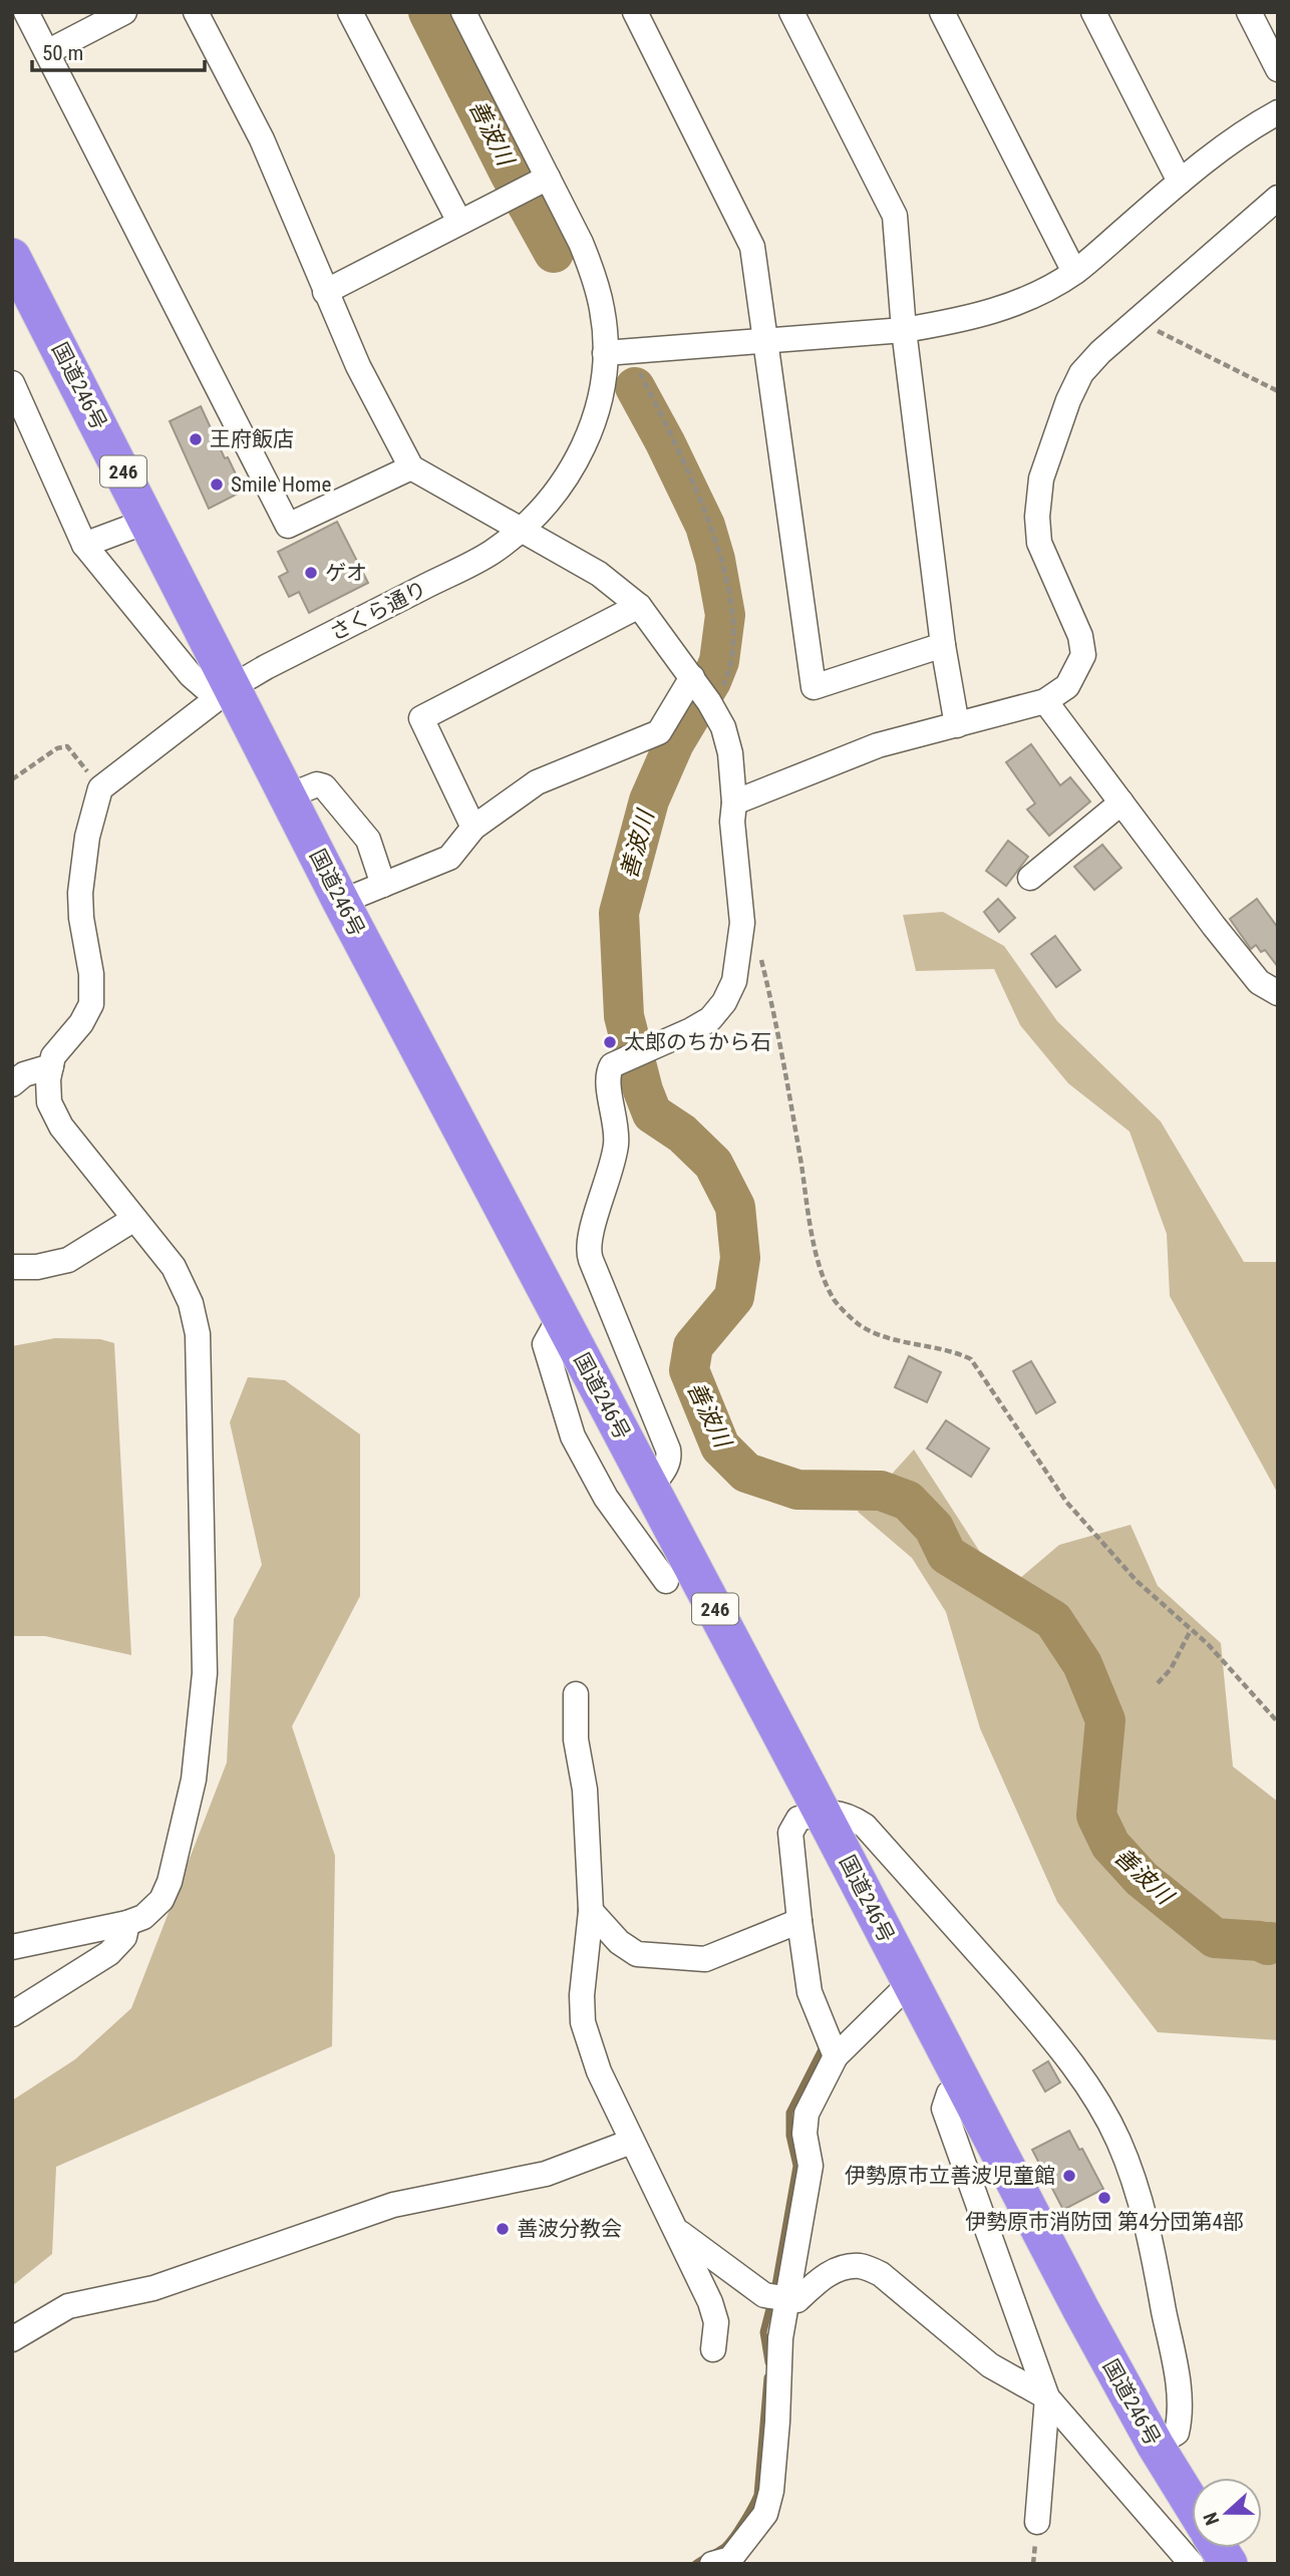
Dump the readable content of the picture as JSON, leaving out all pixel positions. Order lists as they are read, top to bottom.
{
  "streets": {
    "highway": ["国道246号", "246"],
    "street": ["さくら通り"]
  },
  "crossings": [
    ["国道246号", "さくら通り"]
  ],
  "water": ["善波川"],
  "places": [
    "王府飯店",
    "Smile Home",
    "ゲオ",
    "太郎のちから石",
    "伊勢原市立善波児童館",
    "伊勢原市消防団 第4分団第4部",
    "善波分教会"
  ],
  "scale_bar": "50 m",
  "north": "left"
}
